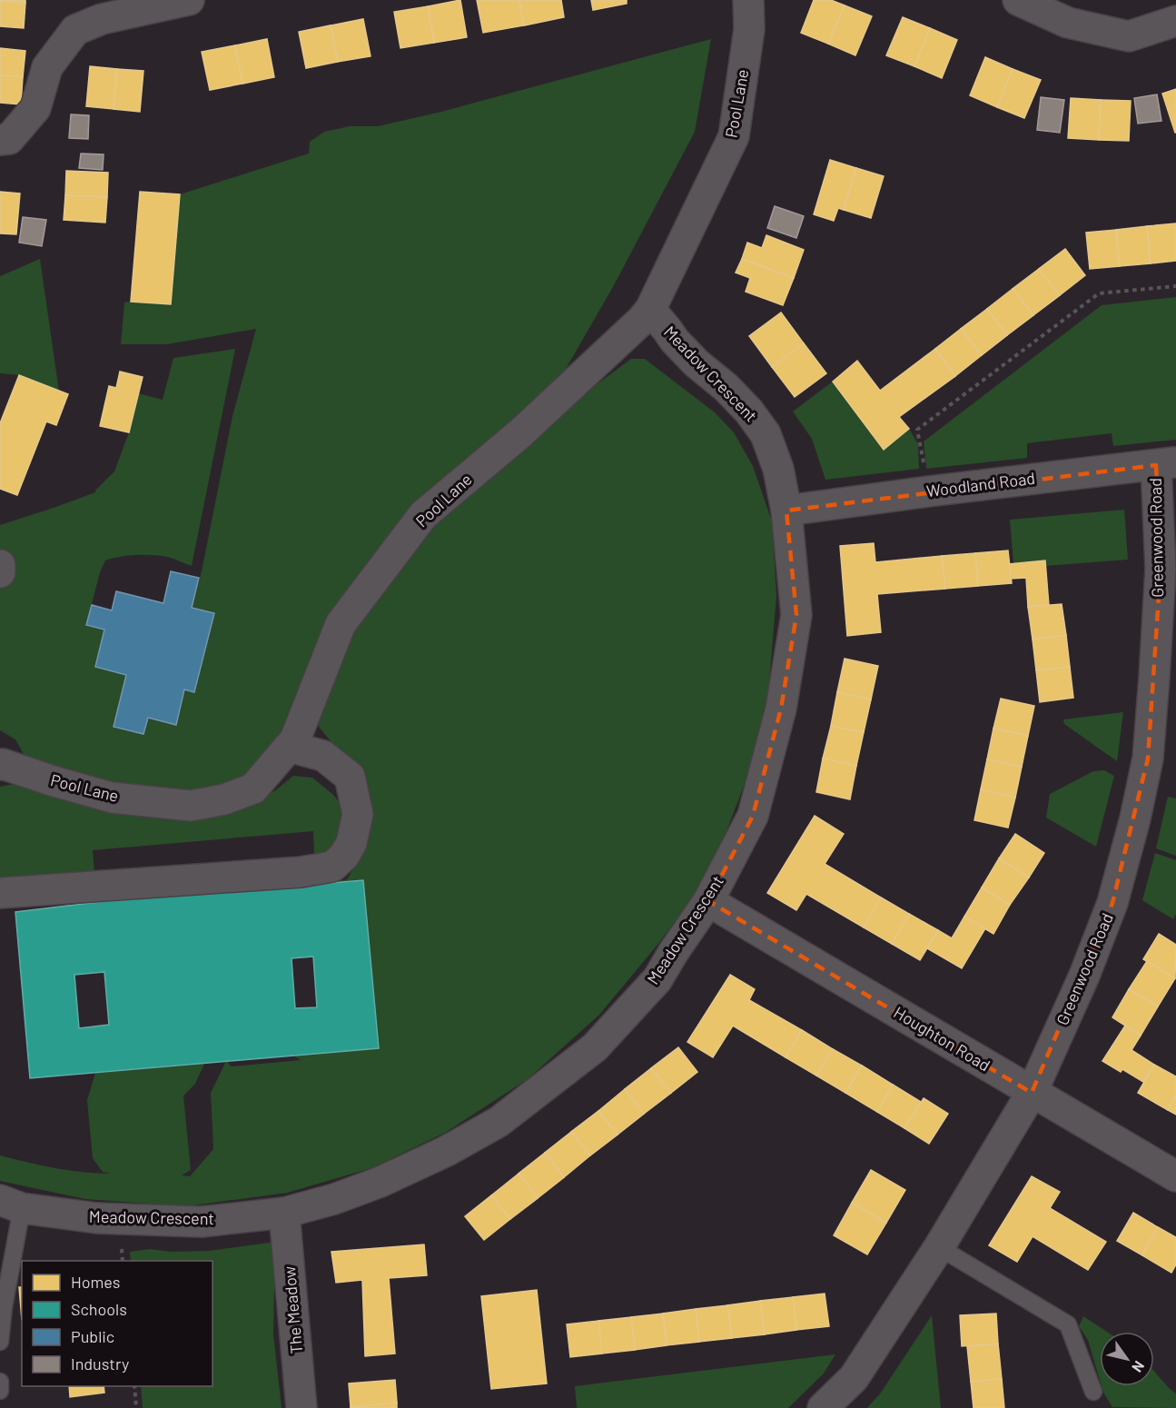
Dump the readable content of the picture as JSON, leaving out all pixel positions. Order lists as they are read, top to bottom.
{
  "streets": {
    "street": [
      "Pool Lane",
      "Meadow Crescent",
      "Woodland Road",
      "Greenwood Road",
      "Houghton Road",
      "The Meadow"
    ]
  },
  "crossings": [
    ["Pool Lane", "Meadow Crescent"],
    ["Meadow Crescent", "Woodland Road"],
    ["Meadow Crescent", "Houghton Road"],
    ["Meadow Crescent", "The Meadow"],
    ["Woodland Road", "Greenwood Road"],
    ["Greenwood Road", "Houghton Road"]
  ],
  "legend": [
    "Homes",
    "Schools",
    "Public",
    "Industry"
  ],
  "north": "bottom right"
}
